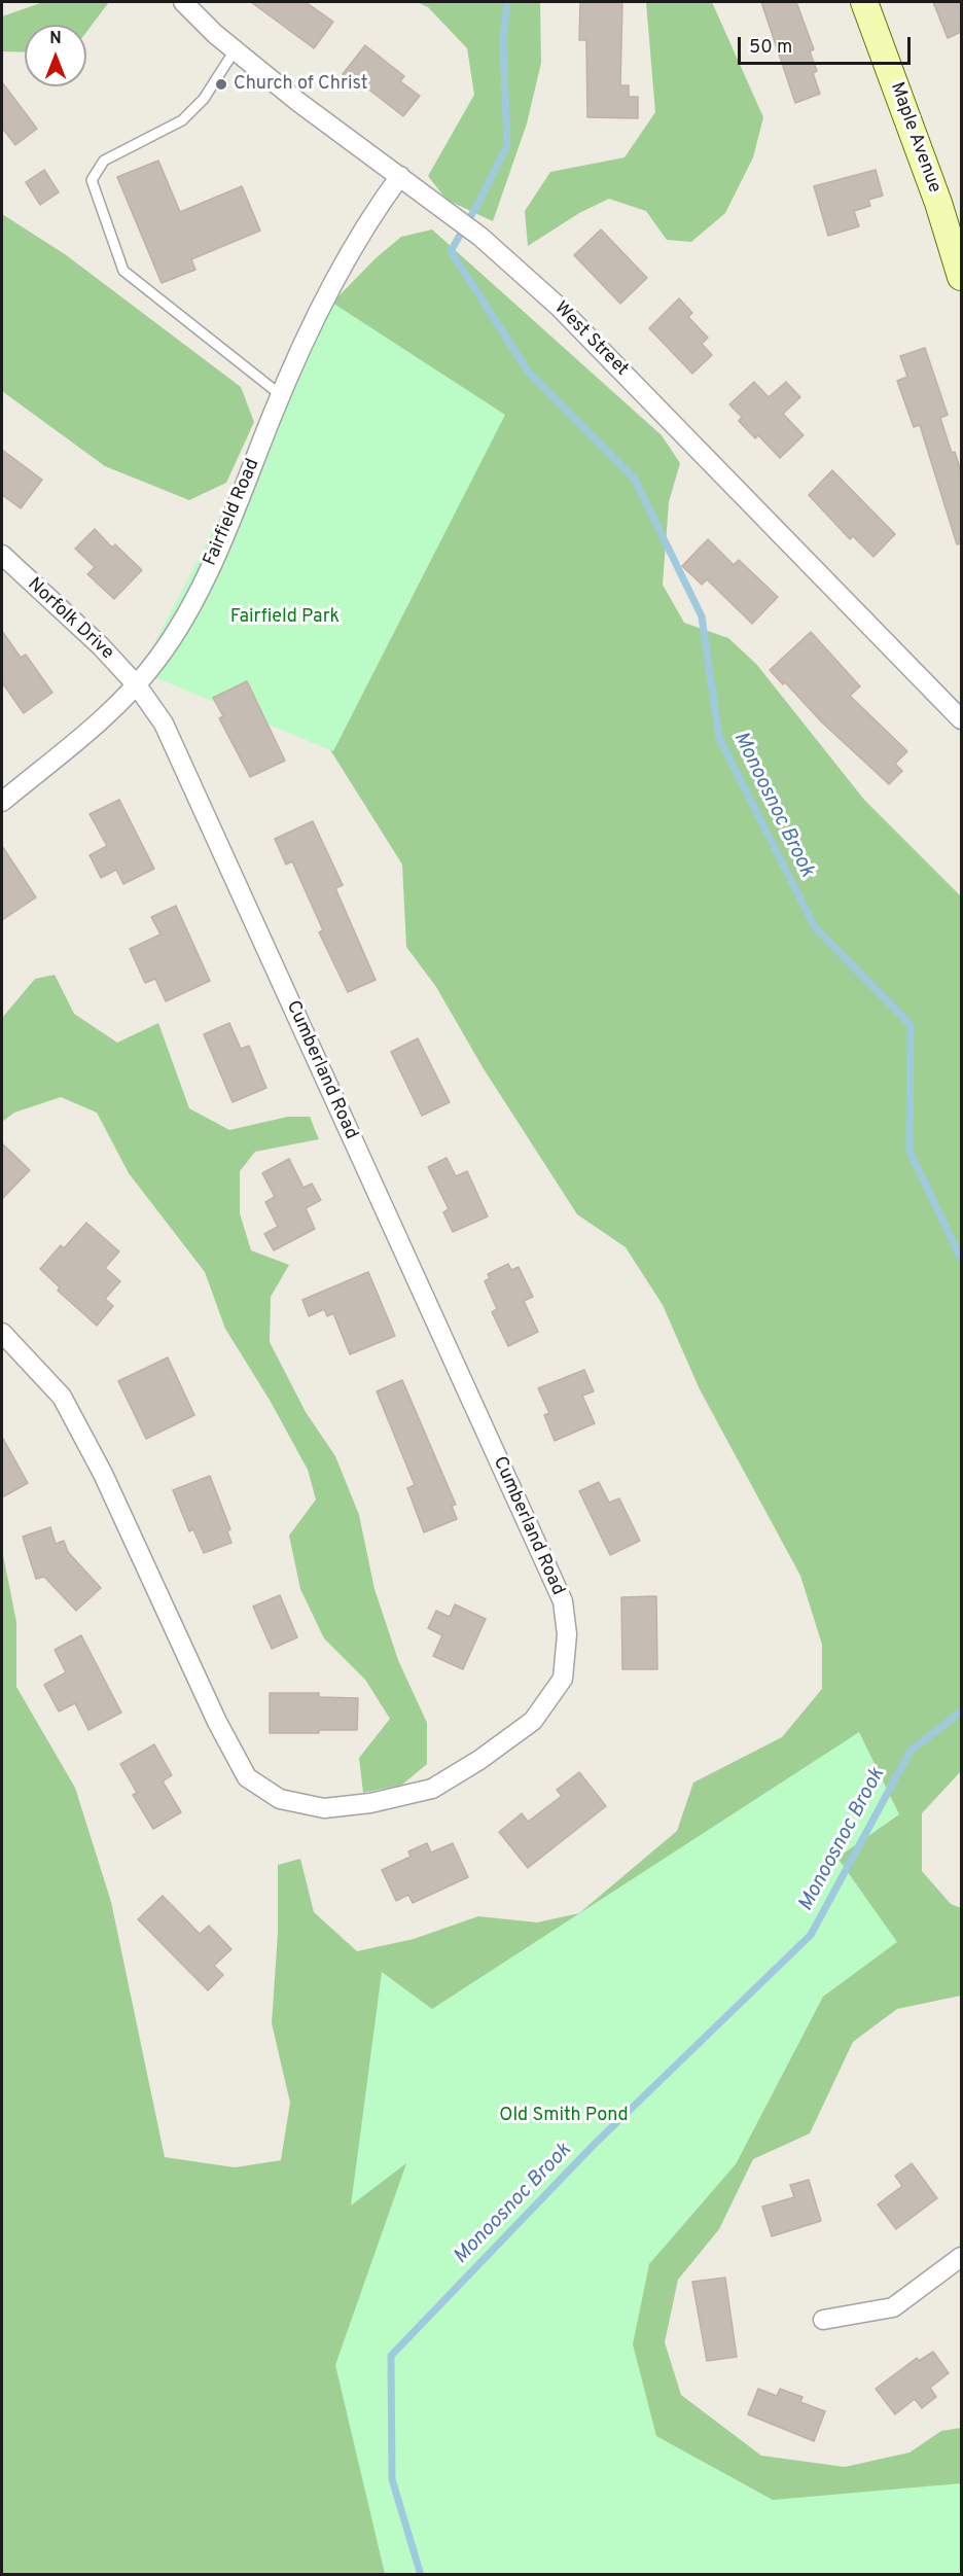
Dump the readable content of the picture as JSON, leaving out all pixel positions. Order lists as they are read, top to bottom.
{
  "streets": {
    "main road": ["Maple Avenue"],
    "street": [
      "West Street",
      "Fairfield Road",
      "Norfolk Drive",
      "Cumberland Road"
    ]
  },
  "crossings": [
    ["West Street", "Fairfield Road"],
    ["Fairfield Road", "Norfolk Drive"],
    ["Fairfield Road", "Cumberland Road"],
    ["Norfolk Drive", "Cumberland Road"]
  ],
  "water": ["Monoosnoc Brook"],
  "parks": ["Fairfield Park", "Old Smith Pond"],
  "places": ["Church of Christ"],
  "scale_bar": "50 m",
  "north": "top"
}
